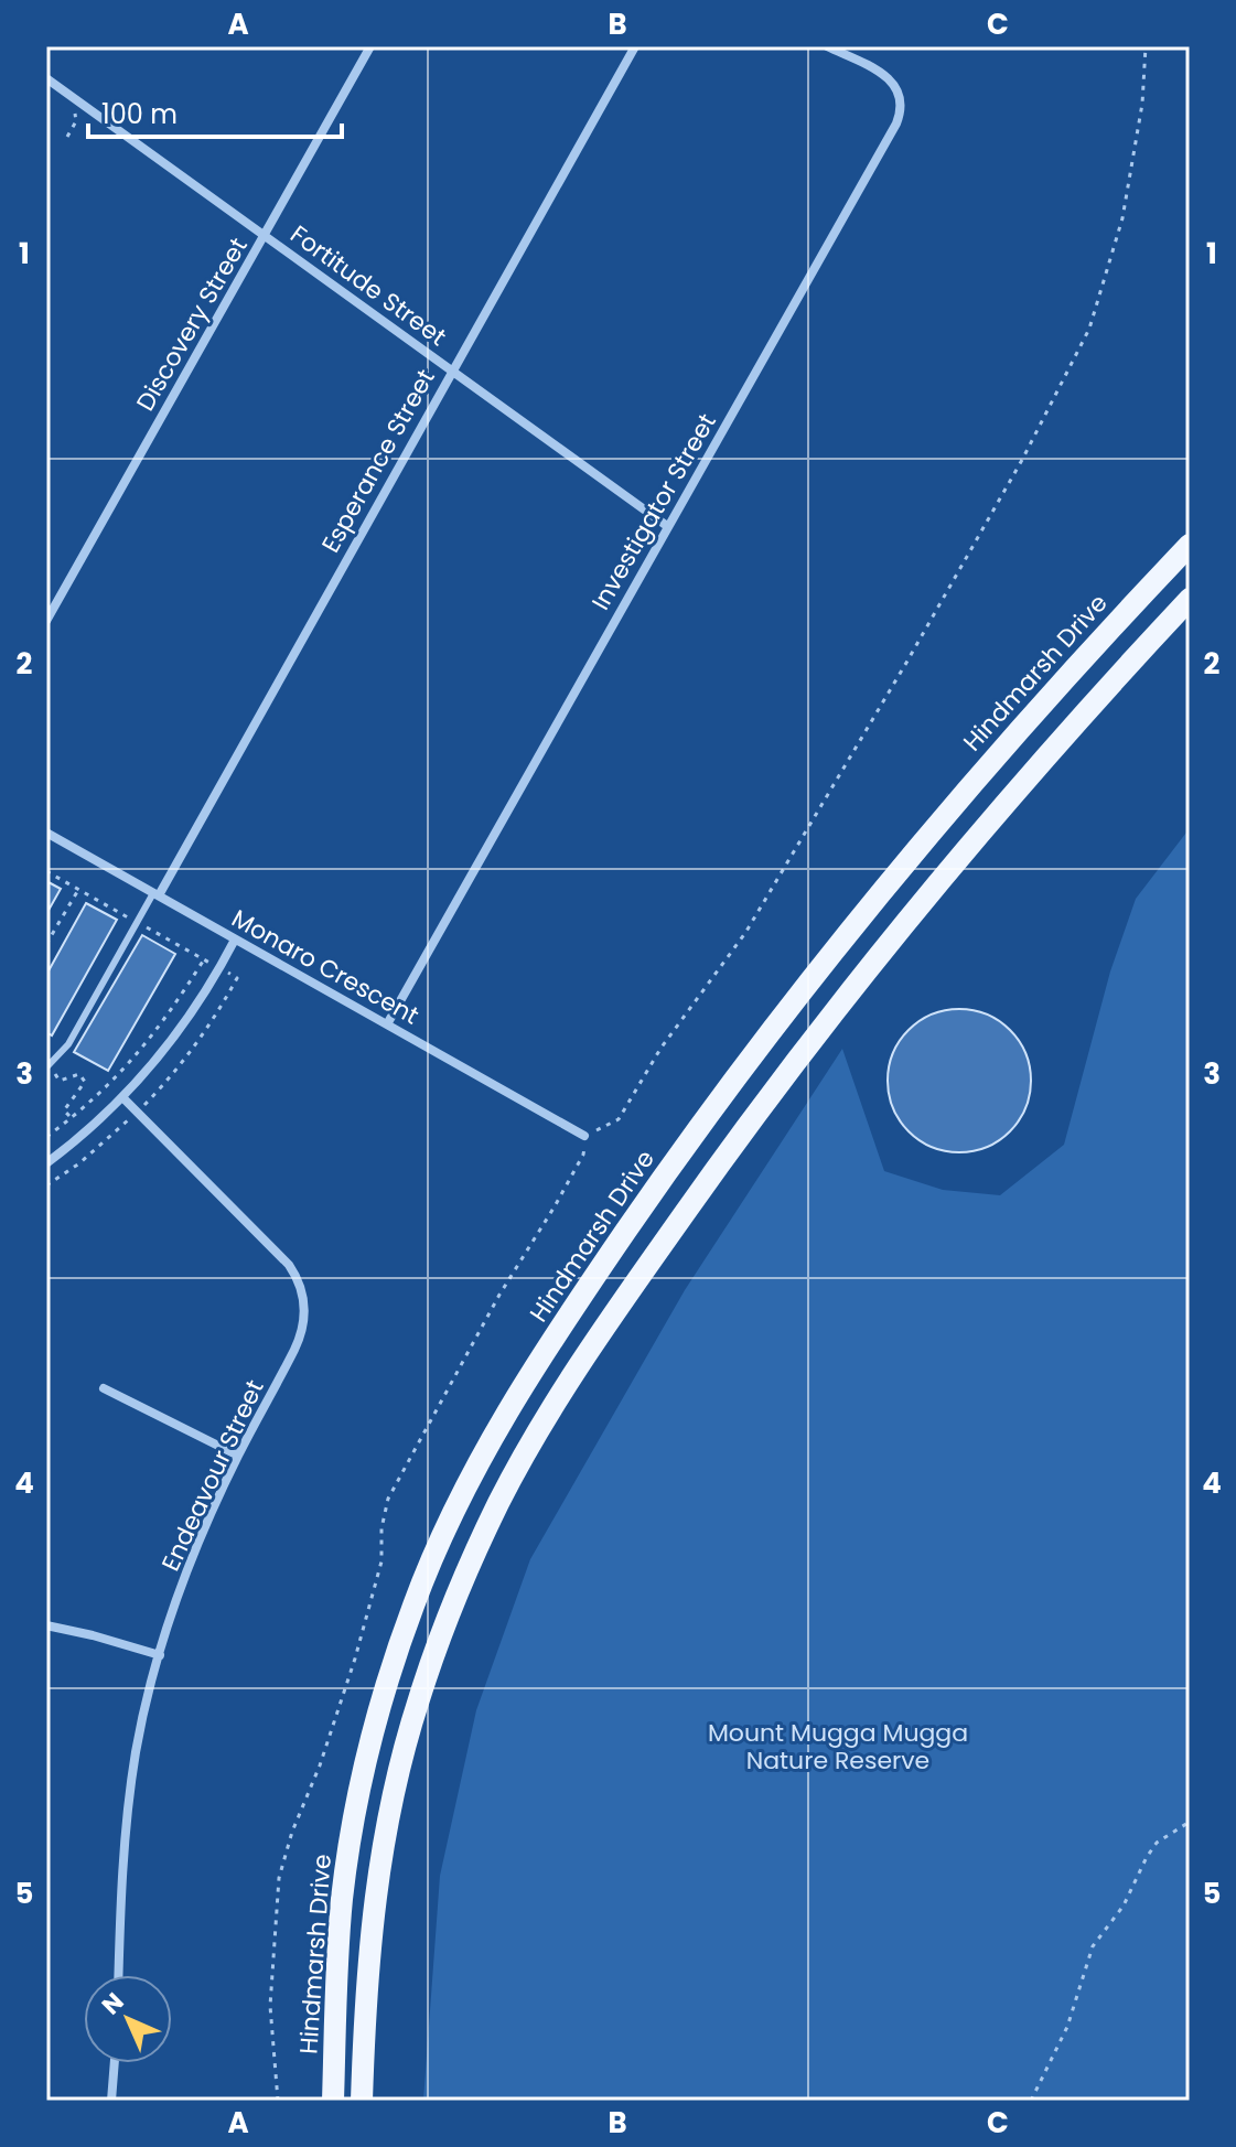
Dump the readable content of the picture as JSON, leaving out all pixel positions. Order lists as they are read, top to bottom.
{
  "streets": {
    "main road": ["Hindmarsh Drive"],
    "street": [
      "Fortitude Street",
      "Discovery Street",
      "Esperance Street",
      "Investigator Street",
      "Monaro Crescent",
      "Endeavour Street"
    ]
  },
  "crossings": [
    ["Fortitude Street", "Discovery Street"],
    ["Fortitude Street", "Esperance Street"],
    ["Fortitude Street", "Investigator Street"],
    ["Esperance Street", "Monaro Crescent"],
    ["Investigator Street", "Monaro Crescent"]
  ],
  "parks": ["Mount Mugga Mugga Nature Reserve"],
  "scale_bar": "100 m",
  "north": "top left",
  "grid": {
    "columns": ["A", "B", "C"],
    "rows": [
      "1",
      "2",
      "3",
      "4",
      "5"
    ]
  }
}
